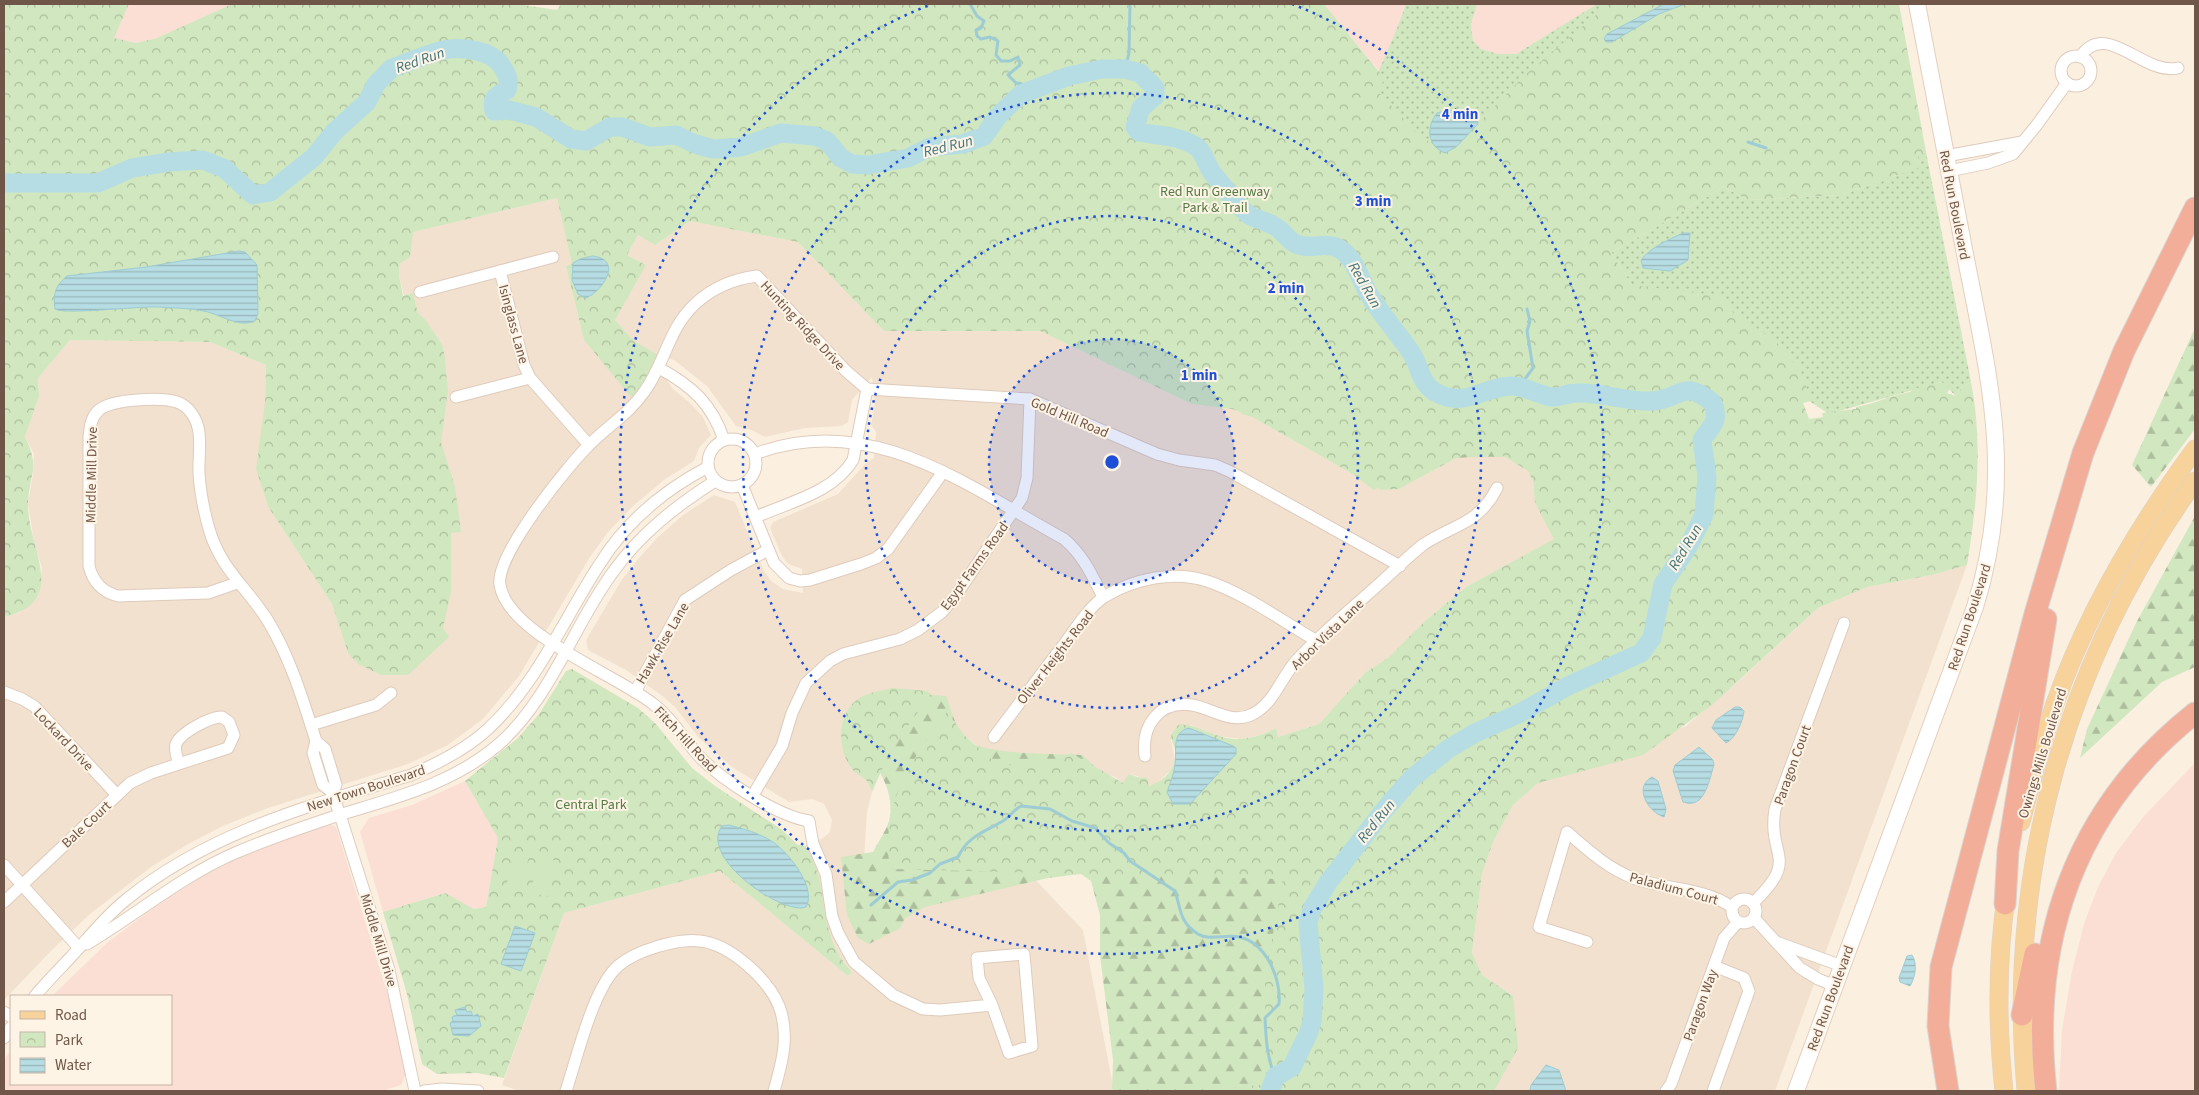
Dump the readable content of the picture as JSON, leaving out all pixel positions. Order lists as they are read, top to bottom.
{
  "streets": {
    "main road": ["Red Run Boulevard", "Owings Mills Boulevard"],
    "street": [
      "Isinglass Lane",
      "Hunting Ridge Drive",
      "Gold Hill Road",
      "Middle Mill Drive",
      "Egypt Farms Road",
      "Arbor Vista Lane",
      "Hawk Rise Lane",
      "Oliver Heights Road",
      "Lockard Drive",
      "Fitch Hill Road",
      "Paragon Court",
      "New Town Boulevard",
      "Bale Court",
      "Paladium Court",
      "Paragon Way"
    ]
  },
  "crossings": [
    ["Isinglass Lane", "Fitch Hill Road"],
    ["Hunting Ridge Drive", "Gold Hill Road"],
    ["Hunting Ridge Drive", "Fitch Hill Road"],
    ["Gold Hill Road", "Egypt Farms Road"],
    ["Gold Hill Road", "Arbor Vista Lane"],
    ["Middle Mill Drive", "New Town Boulevard"],
    ["Egypt Farms Road", "Fitch Hill Road"],
    ["Arbor Vista Lane", "Oliver Heights Road"],
    ["Hawk Rise Lane", "Fitch Hill Road"],
    ["Lockard Drive", "Bale Court"],
    ["Fitch Hill Road", "New Town Boulevard"],
    ["Paragon Court", "Paladium Court"],
    ["Paragon Court", "Paragon Way"],
    ["Paladium Court", "Paragon Way"]
  ],
  "water": ["Red Run"],
  "parks": ["Red Run Greenway Park & Trail", "Central Park"],
  "legend": ["Road", "Park", "Water"],
  "rings": [
    "4 min",
    "3 min",
    "2 min",
    "1 min"
  ]
}
